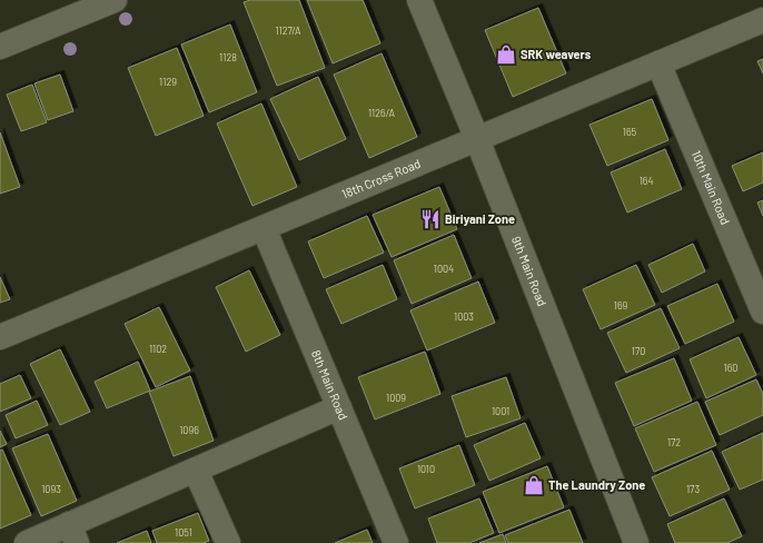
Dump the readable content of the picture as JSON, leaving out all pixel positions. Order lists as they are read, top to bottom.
{
  "streets": {
    "street": [
      "18th Cross Road",
      "10th Main Road",
      "9th Main Road",
      "8th Main Road"
    ]
  },
  "crossings": [
    ["18th Cross Road", "10th Main Road"],
    ["18th Cross Road", "9th Main Road"],
    ["18th Cross Road", "8th Main Road"]
  ],
  "places": {
    "shop": ["SRK weavers", "The Laundry Zone"],
    "restaurant": ["Biriyani Zone"]
  },
  "house_numbers": [
    "1127/A",
    "1128",
    "1129",
    "1126/A",
    "165",
    "164",
    "1004",
    "169",
    "1003",
    "1102",
    "170",
    "160",
    "1009",
    "1001",
    "1096",
    "172",
    "1010",
    "1093",
    "173",
    "1051"
  ]
}
